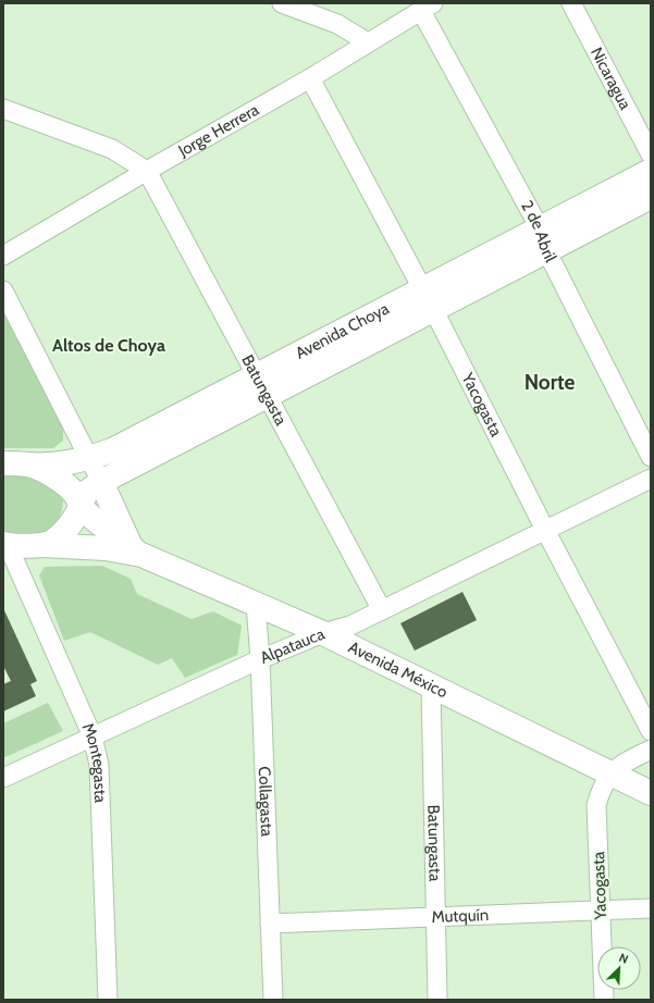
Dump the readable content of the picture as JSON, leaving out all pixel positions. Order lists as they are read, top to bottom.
{
  "streets": {
    "main road": ["Avenida Choya", "Avenida México"],
    "street": [
      "Nicaragua",
      "Jorge Herrera",
      "2 de Abril",
      "Batungasta",
      "Yacogasta",
      "Alpatauca",
      "Montegasta",
      "Collagasta",
      "Mutquín"
    ]
  },
  "crossings": [
    ["Jorge Herrera", "2 de Abril"],
    ["Jorge Herrera", "Batungasta"],
    ["Jorge Herrera", "Yacogasta"],
    ["2 de Abril", "Avenida Choya"],
    ["Avenida Choya", "Batungasta"],
    ["Avenida Choya", "Yacogasta"],
    ["Avenida Choya", "Avenida México"],
    ["Batungasta", "Alpatauca"],
    ["Batungasta", "Avenida México"],
    ["Batungasta", "Mutquín"],
    ["Yacogasta", "Alpatauca"],
    ["Yacogasta", "Avenida México"],
    ["Yacogasta", "Mutquín"],
    ["Alpatauca", "Avenida México"],
    ["Alpatauca", "Montegasta"],
    ["Alpatauca", "Collagasta"],
    ["Avenida México", "Montegasta"],
    ["Avenida México", "Collagasta"],
    ["Collagasta", "Mutquín"]
  ],
  "districts": ["Altos de Choya", "Norte"],
  "north": "top right"
}
